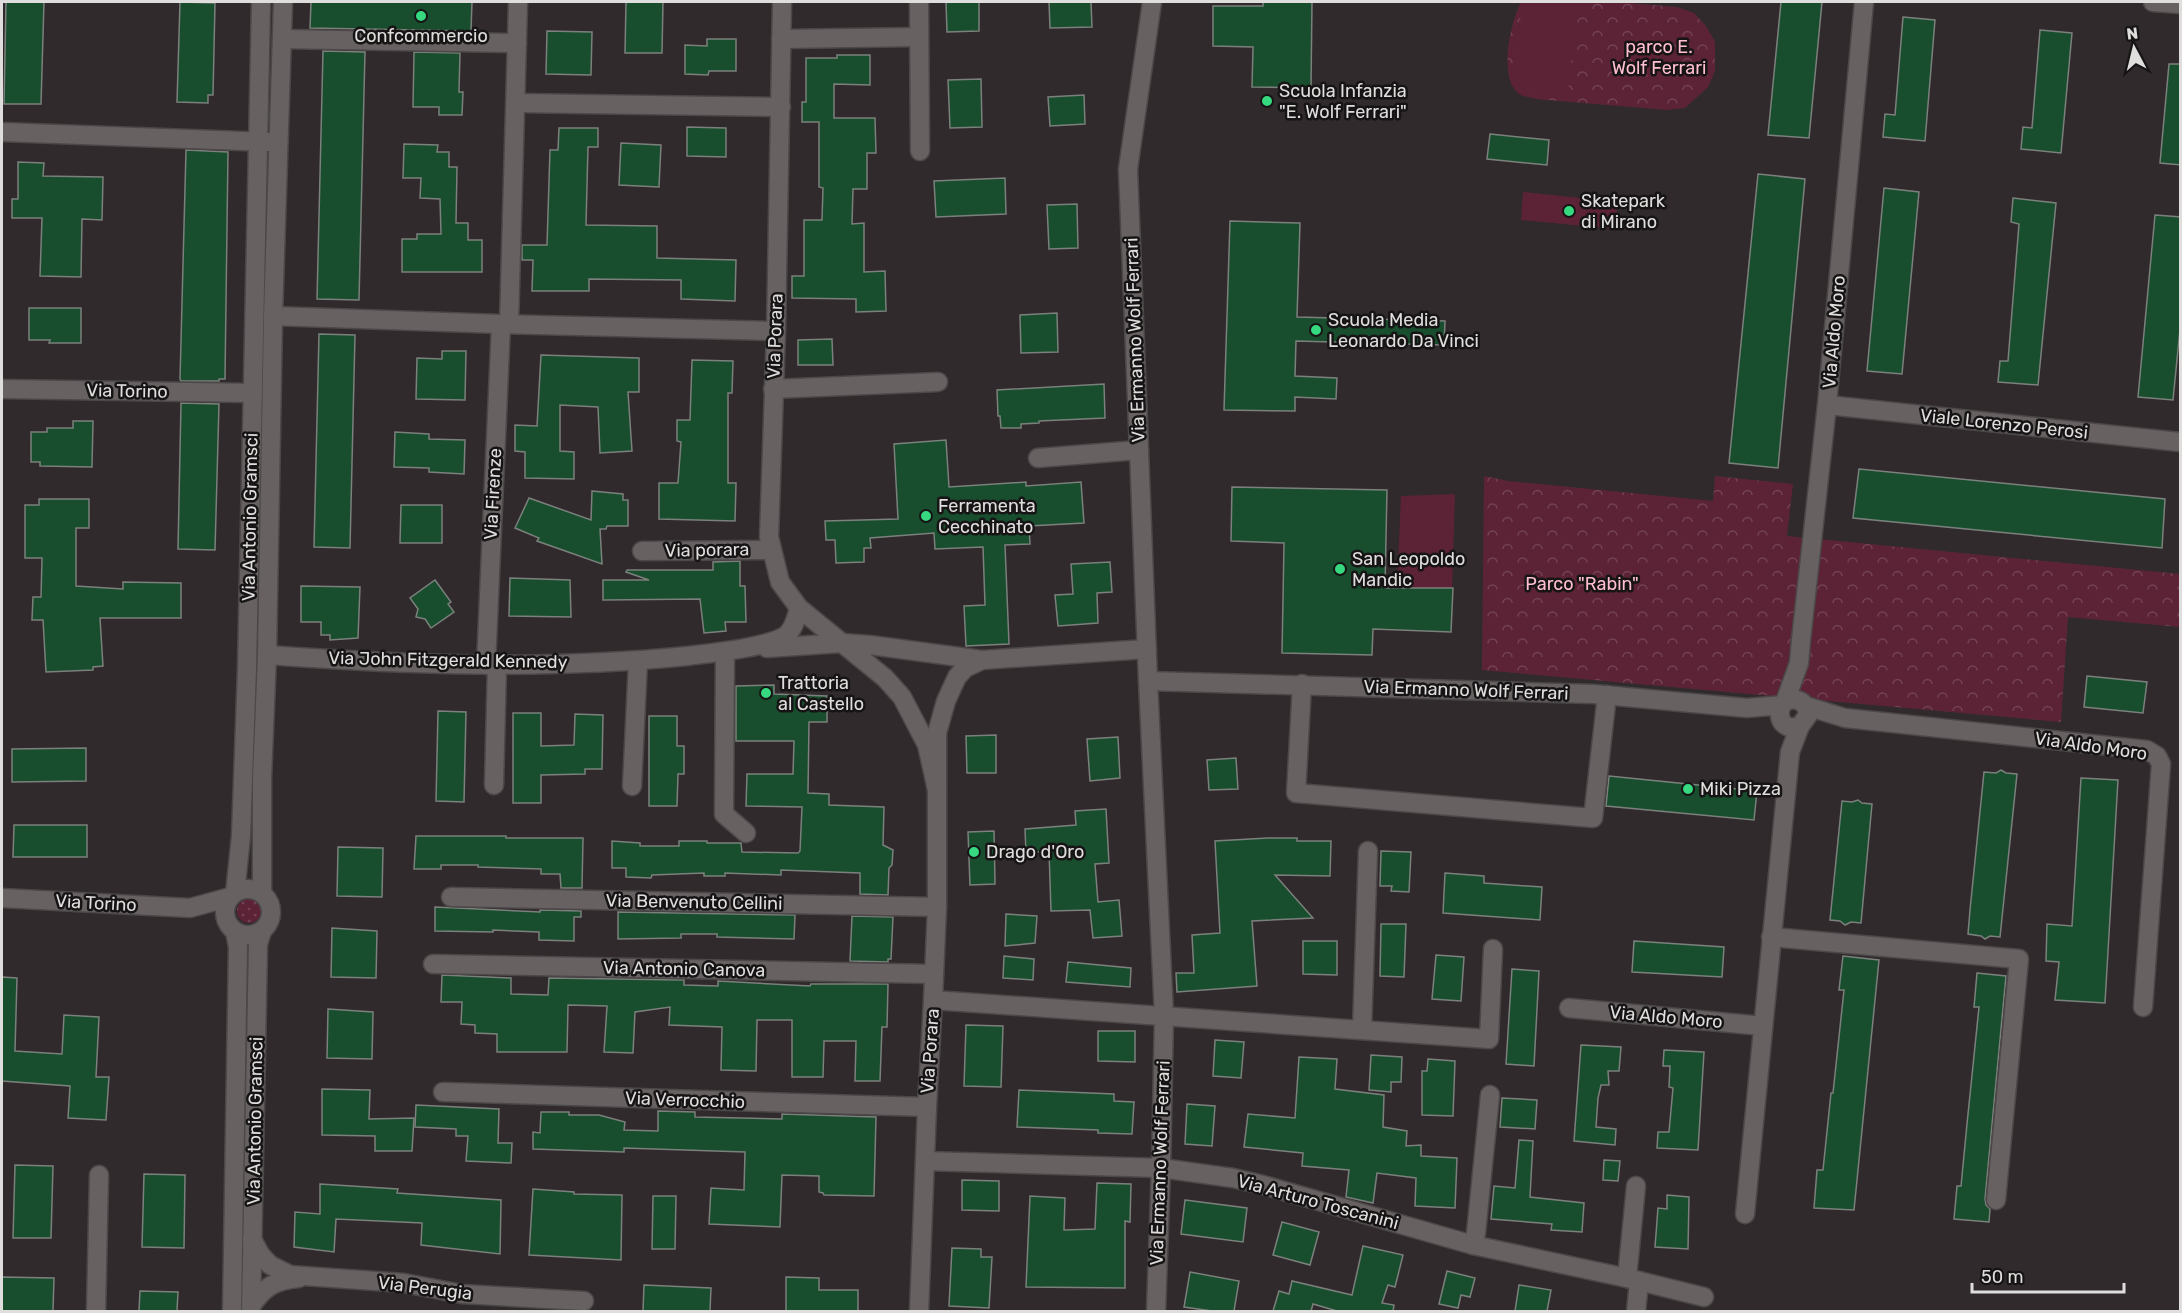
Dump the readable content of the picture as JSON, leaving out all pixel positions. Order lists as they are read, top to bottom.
{
  "streets": {
    "street": [
      "Via Aldo Moro",
      "Via Porara",
      "Via Ermanno Wolf Ferrari",
      "Via Torino",
      "Viale Lorenzo Perosi",
      "Via Firenze",
      "Via Antonio Gramsci",
      "Via porara",
      "Via John Fitzgerald Kennedy",
      "Via Benvenuto Cellini",
      "Via Antonio Canova",
      "Via Verrocchio",
      "Via Arturo Toscanini",
      "Via Perugia"
    ]
  },
  "crossings": [
    ["Via Aldo Moro", "Via Ermanno Wolf Ferrari"],
    ["Via Aldo Moro", "Viale Lorenzo Perosi"],
    ["Via Porara", "Via porara"],
    ["Via Porara", "Via John Fitzgerald Kennedy"],
    ["Via Porara", "Via Benvenuto Cellini"],
    ["Via Porara", "Via Antonio Canova"],
    ["Via Porara", "Via Verrocchio"],
    ["Via Porara", "Via Arturo Toscanini"],
    ["Via Ermanno Wolf Ferrari", "Via Arturo Toscanini"],
    ["Via Torino", "Via Antonio Gramsci"],
    ["Via Firenze", "Via John Fitzgerald Kennedy"],
    ["Via Antonio Gramsci", "Via John Fitzgerald Kennedy"],
    ["Via Antonio Gramsci", "Via Perugia"]
  ],
  "parks": ["parco E. Wolf Ferrari", "Parco \"Rabin\""],
  "places": [
    "Confcommercio",
    "Scuola Infanzia \"E. Wolf Ferrari\"",
    "Skatepark di Mirano",
    "Scuola Media Leonardo Da Vinci",
    "Ferramenta Cecchinato",
    "San Leopoldo Mandic",
    "Trattoria al Castello",
    "Miki Pizza",
    "Drago d'Oro"
  ],
  "scale_bar": "50 m",
  "north": "top"
}
